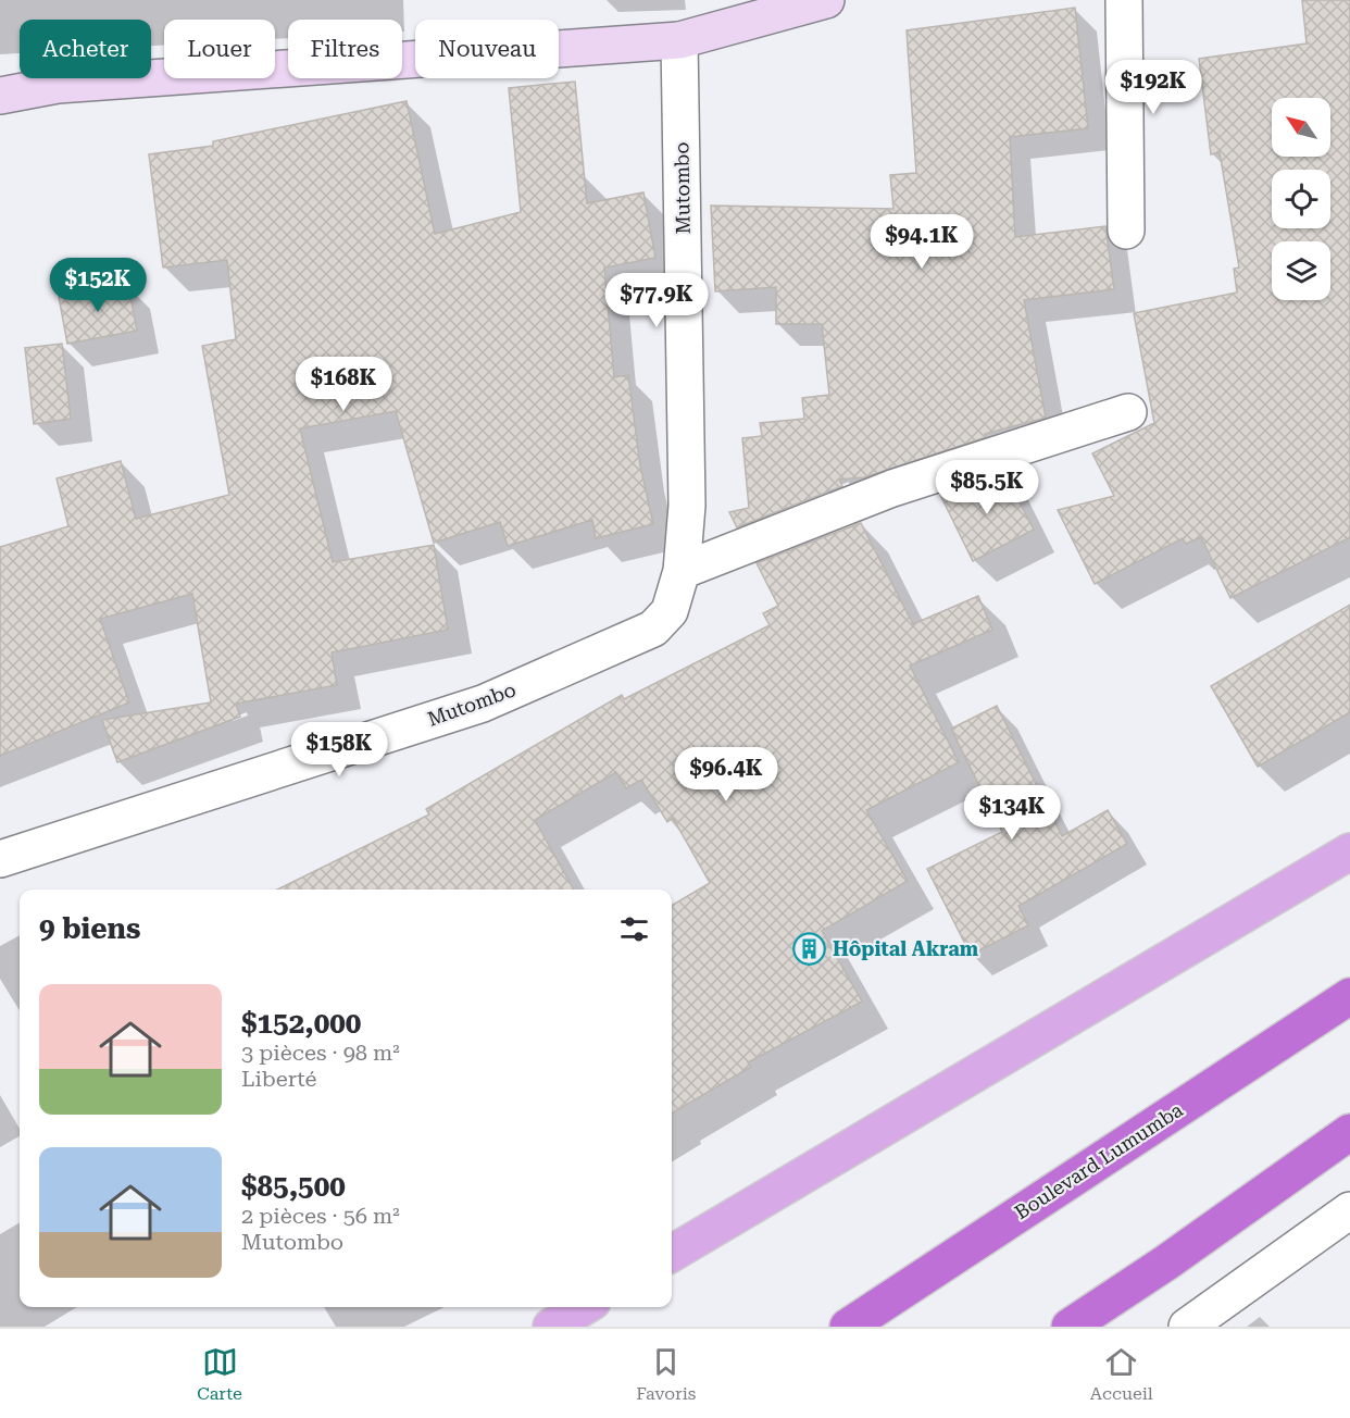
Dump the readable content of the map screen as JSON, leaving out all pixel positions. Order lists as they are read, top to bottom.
{
  "streets": {
    "highway": ["Boulevard Lumumba"],
    "street": ["Mutombo"]
  },
  "places": {
    "building": ["Hôpital Akram"]
  },
  "north": "top left",
  "page": {
    "chip": [
      "Acheter",
      "Louer",
      "Filtres",
      "Nouveau"
    ],
    "price": [
      "$192K",
      "$94.1K",
      "$152K",
      "$77.9K",
      "$168K",
      "$85.5K",
      "$158K",
      "$96.4K",
      "$134K"
    ],
    "heading": "9 biens",
    "list": [
      {
        "name": "$152,000",
        "note": "3 pièces · 98 m² · Liberté"
      },
      {
        "name": "$85,500",
        "note": "2 pièces · 56 m² · Mutombo"
      }
    ],
    "tabs": ["Carte", "Favoris", "Accueil"]
  }
}
